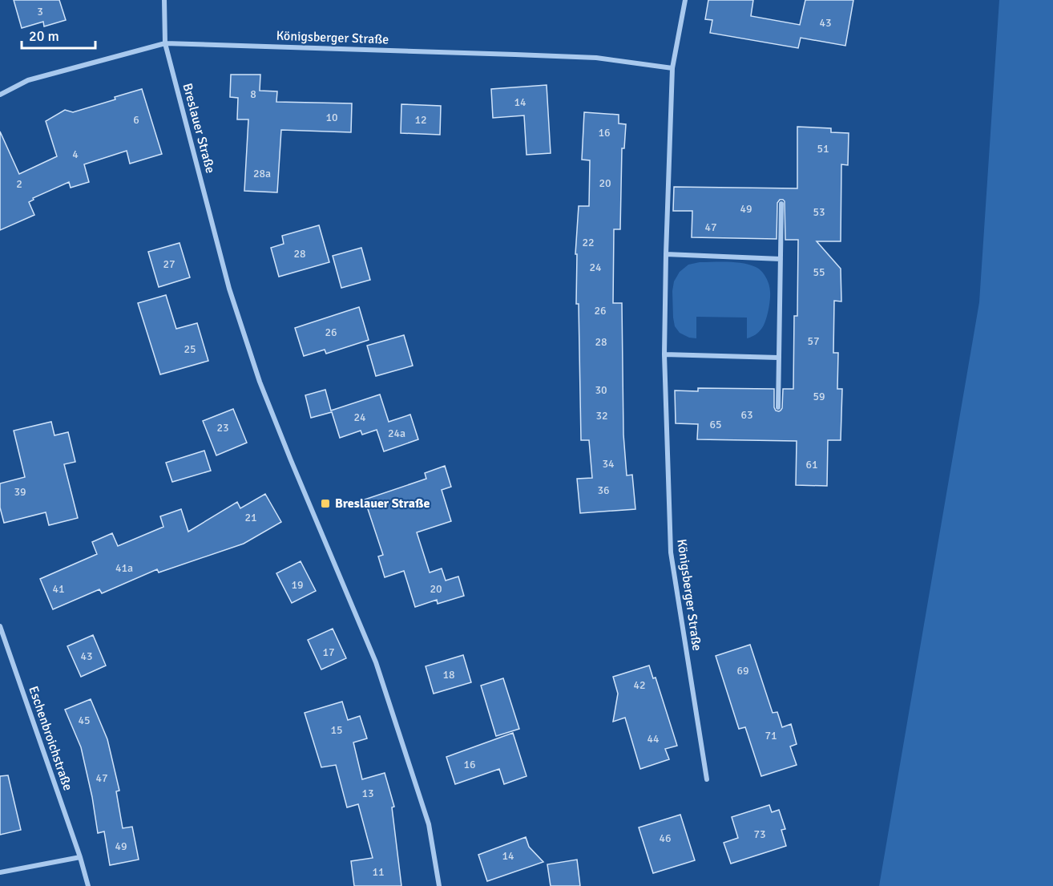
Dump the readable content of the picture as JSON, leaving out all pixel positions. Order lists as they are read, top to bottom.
{
  "streets": {
    "street": ["Königsberger Straße", "Breslauer Straße", "Eschenbroichstraße"]
  },
  "crossings": [
    ["Königsberger Straße", "Breslauer Straße"]
  ],
  "places": {
    "transit": ["Breslauer Straße"]
  },
  "house_numbers": [
    "3",
    "43",
    "8",
    "14",
    "10",
    "6",
    "12",
    "16",
    "51",
    "4",
    "28a",
    "20",
    "2",
    "49",
    "53",
    "47",
    "22",
    "28",
    "27",
    "24",
    "55",
    "26",
    "26",
    "57",
    "28",
    "25",
    "30",
    "59",
    "63",
    "32",
    "24",
    "65",
    "23",
    "24a",
    "34",
    "61",
    "36",
    "39",
    "21",
    "41a",
    "19",
    "41",
    "20",
    "17",
    "43",
    "69",
    "18",
    "42",
    "45",
    "15",
    "71",
    "44",
    "16",
    "47",
    "13",
    "73",
    "46",
    "49",
    "14",
    "11"
  ],
  "scale_bar": "20 m"
}
